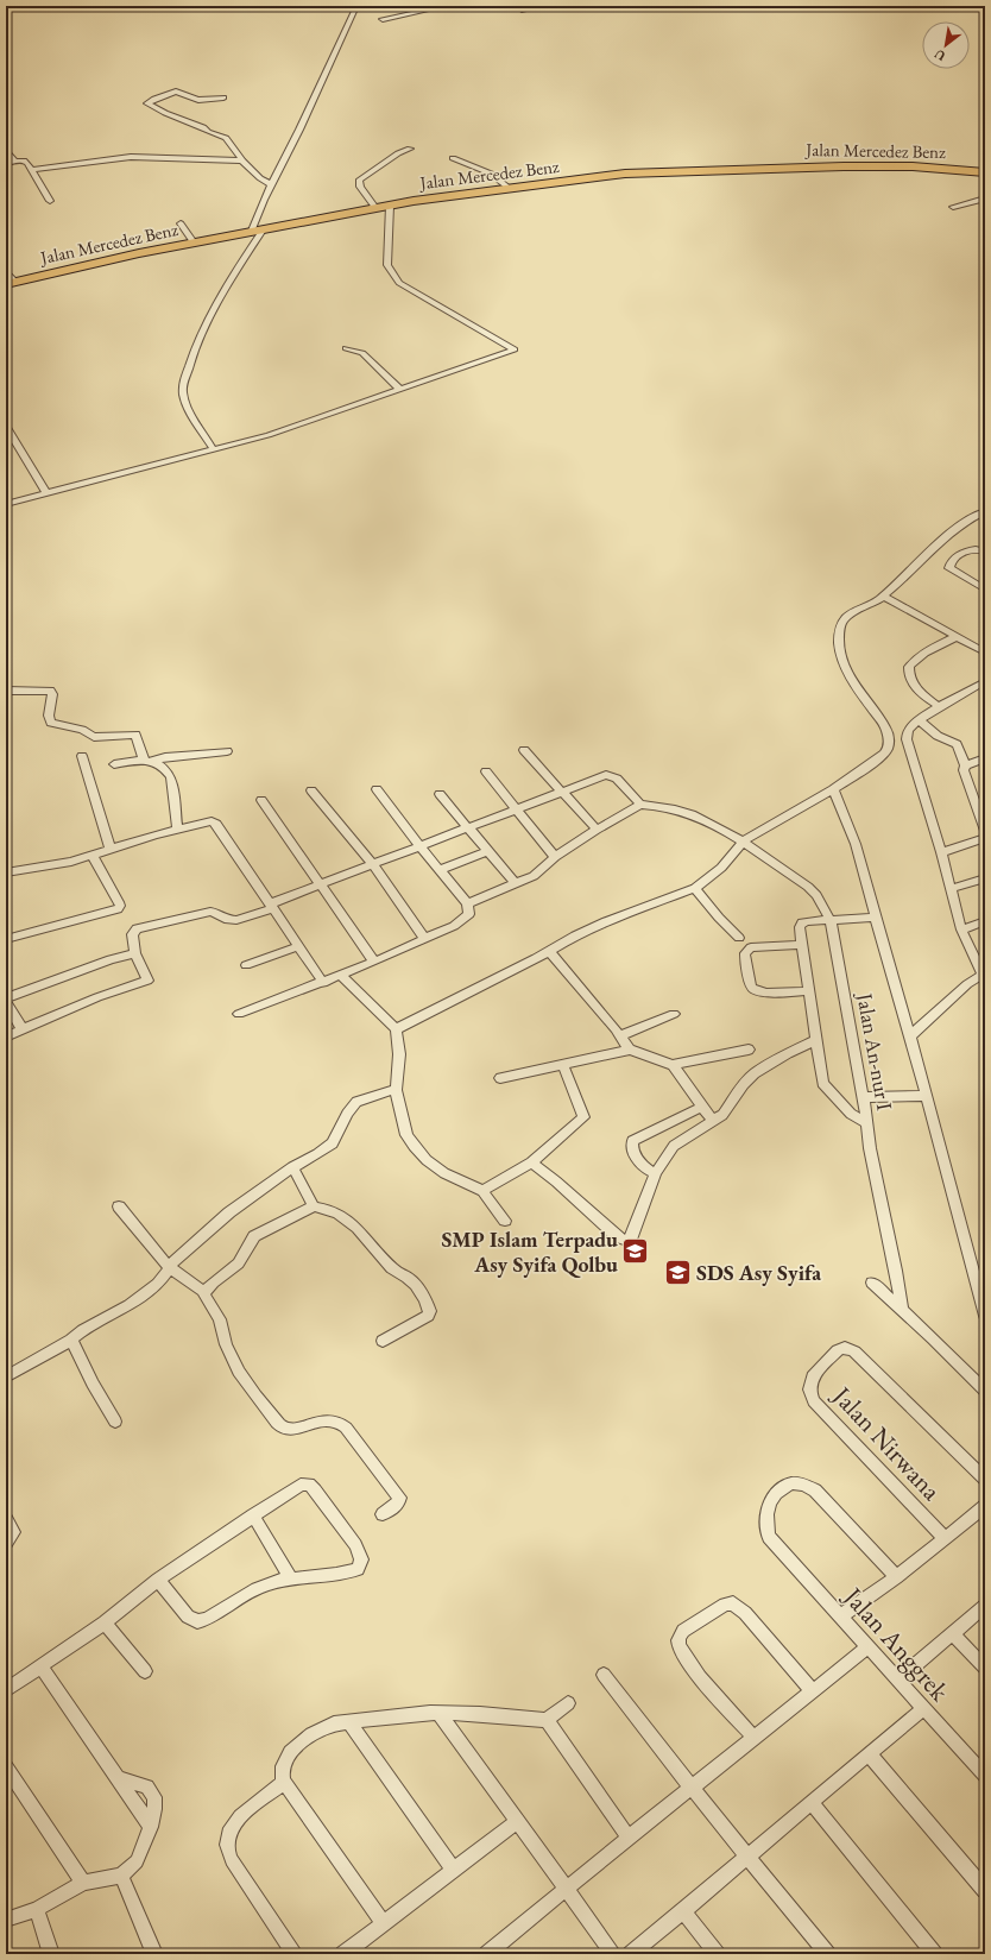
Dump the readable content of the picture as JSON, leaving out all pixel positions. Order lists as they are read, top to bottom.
{
  "streets": {
    "main road": ["Jalan Mercedez Benz"],
    "street": ["Jalan An-nur I", "Jalan Nirwana", "Jalan Anggrek"]
  },
  "places": {
    "school or university": ["SMP Islam Terpadu Asy Syifa Qolbu", "SDS Asy Syifa"]
  },
  "north": "bottom left"
}
